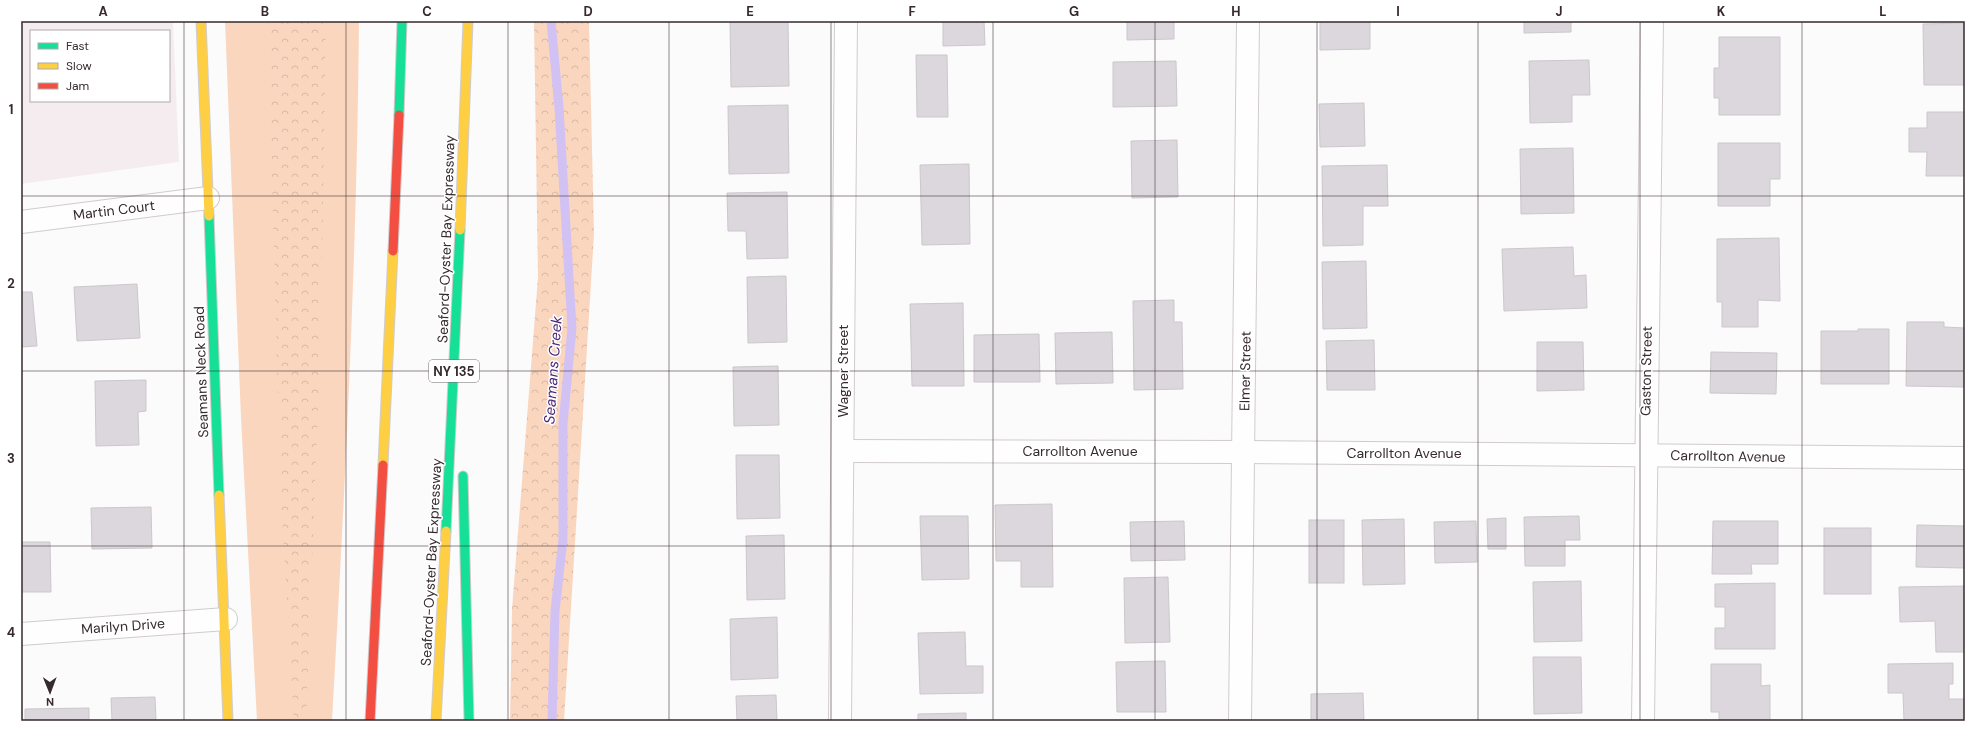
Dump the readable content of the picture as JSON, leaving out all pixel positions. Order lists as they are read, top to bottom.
{
  "streets": {
    "main road": ["Seaford-Oyster Bay Expressway", "NY 135", "Seamans Neck Road"],
    "street": [
      "Martin Court",
      "Wagner Street",
      "Elmer Street",
      "Gaston Street",
      "Carrollton Avenue",
      "Marilyn Drive"
    ]
  },
  "crossings": [
    ["Martin Court", "Seamans Neck Road"],
    ["Wagner Street", "Carrollton Avenue"],
    ["Elmer Street", "Carrollton Avenue"],
    ["Gaston Street", "Carrollton Avenue"],
    ["Seamans Neck Road", "Marilyn Drive"]
  ],
  "water": ["Seamans Creek"],
  "legend": ["Fast", "Slow", "Jam"],
  "north": "bottom",
  "grid": {
    "columns": [
      "A",
      "B",
      "C",
      "D",
      "E",
      "F",
      "G",
      "H",
      "I",
      "J",
      "K",
      "L"
    ],
    "rows": [
      "1",
      "2",
      "3",
      "4"
    ]
  }
}
